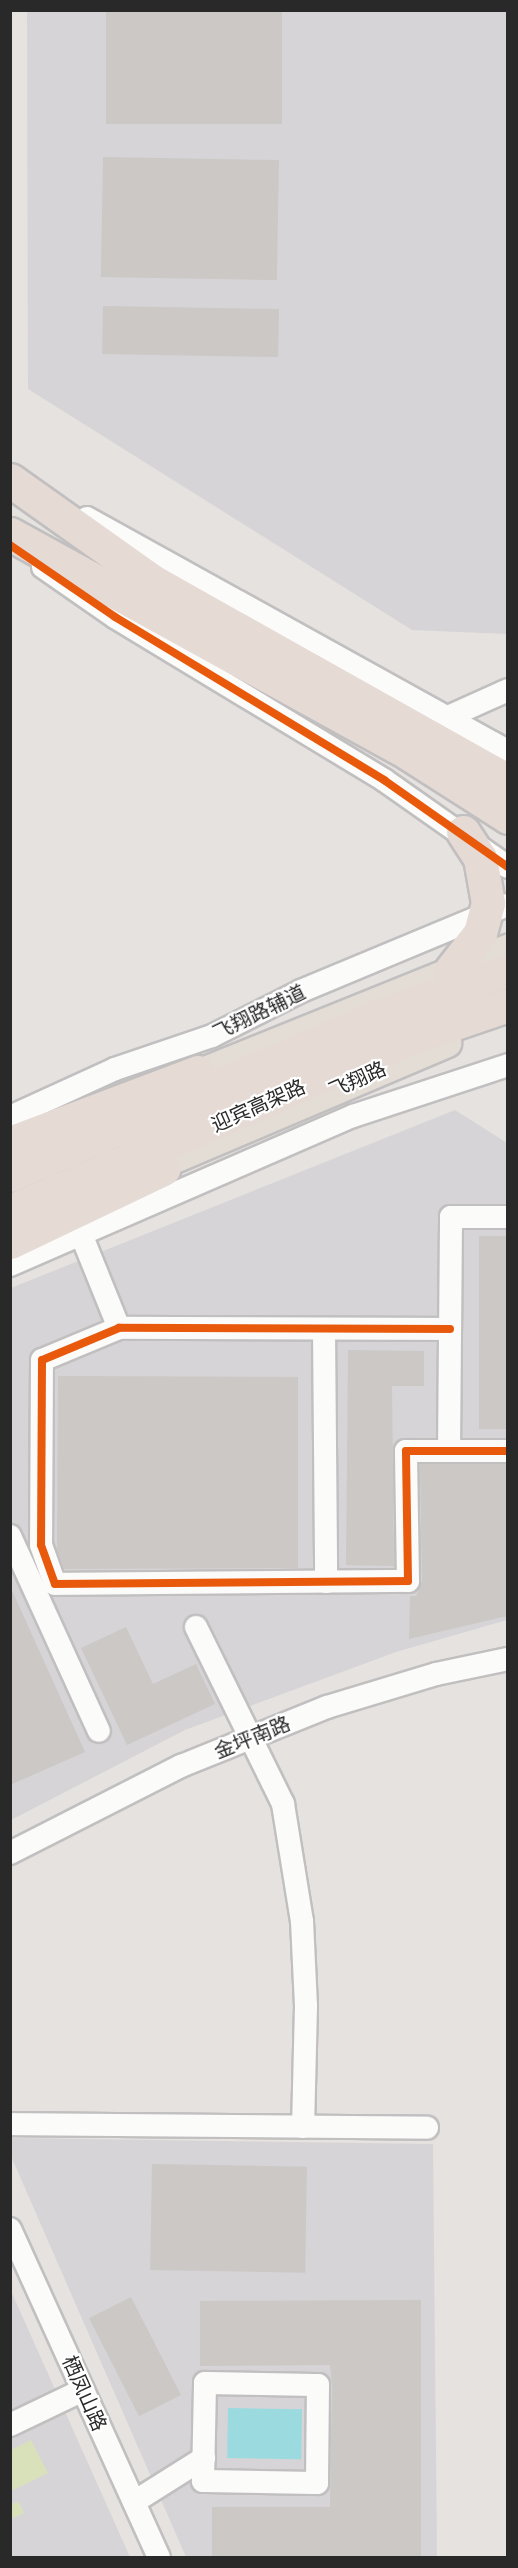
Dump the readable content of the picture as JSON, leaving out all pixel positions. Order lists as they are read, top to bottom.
{
  "streets": {
    "highway": ["迎宾高架路"],
    "main road": ["飞翔路"],
    "street": ["飞翔路辅道", "金坪南路", "栖凤山路"]
  }
}
